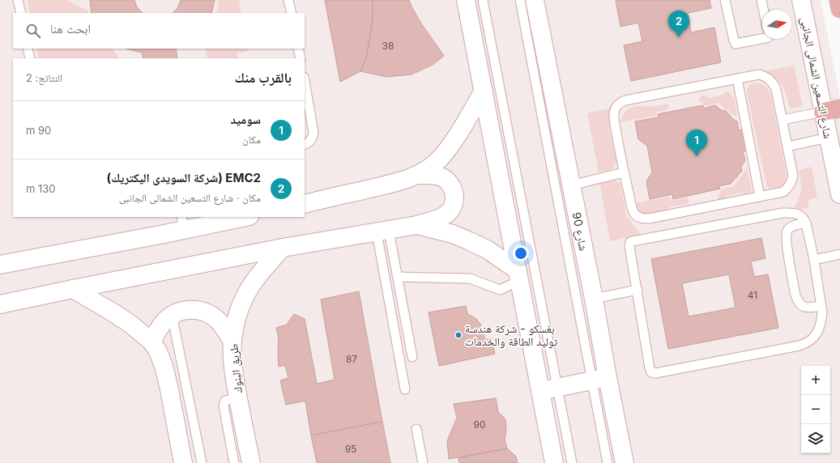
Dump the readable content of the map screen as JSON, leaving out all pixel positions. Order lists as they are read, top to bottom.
{
  "streets": {
    "street": ["شارع التسعين الشمالى الجانبى", "شارع 90", "طريق البنوك"]
  },
  "places": ["بغسكو - شركة هندسة توليد الطاقة والخدمات"],
  "house_numbers": [
    "38",
    "41",
    "87",
    "90",
    "95"
  ],
  "north": "right",
  "page": {
    "pins": ["2", "1"],
    "search": "ابحث هنا",
    "heading": ["بالقرب منك", "النتائج: 2"],
    "list": [
      {
        "mark": "1",
        "name": "سوميد",
        "note": "مكان",
        "value": "90 m"
      },
      {
        "mark": "2",
        "name": "EMC2 (شركة السويدى اليكتريك)",
        "note": "مكان · شارع التسعين الشمالى الجانبى",
        "value": "130 m"
      }
    ],
    "map_buttons": ["+", "−"]
  }
}
